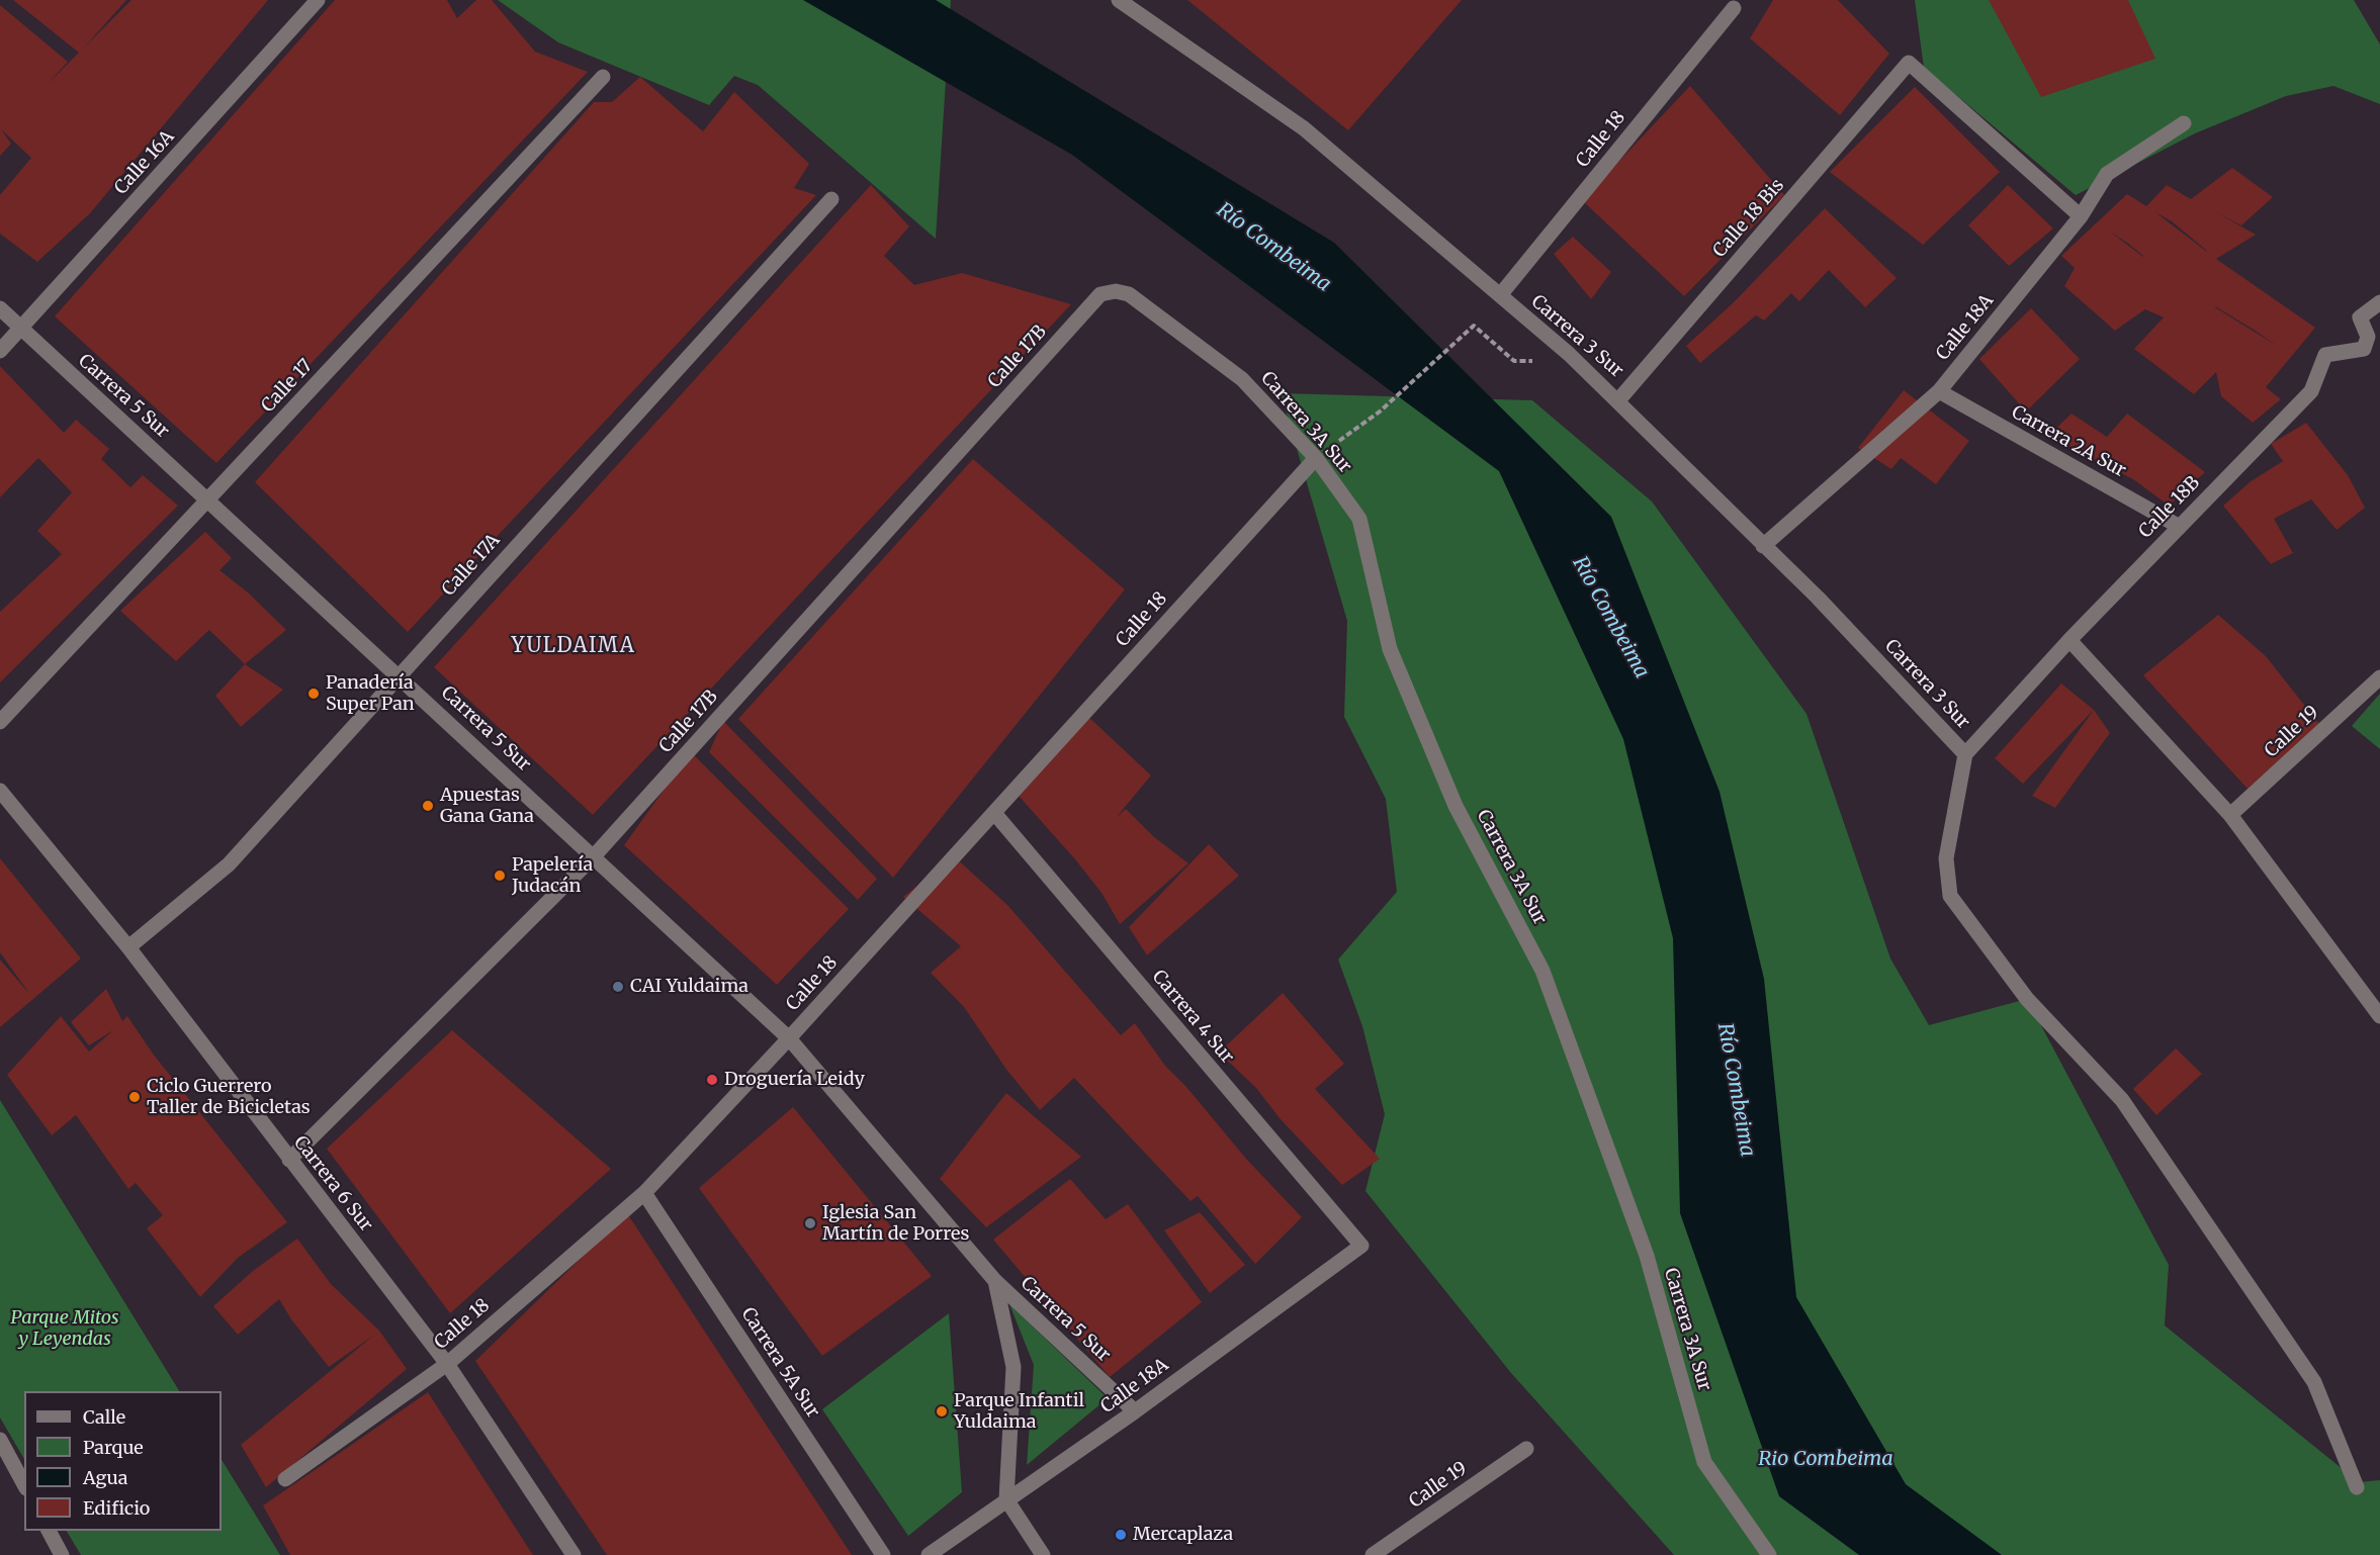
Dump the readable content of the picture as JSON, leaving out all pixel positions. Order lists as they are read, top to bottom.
{
  "streets": {
    "street": [
      "Calle 18",
      "Calle 16A",
      "Calle 18 Bis",
      "Calle 18A",
      "Carrera 3 Sur",
      "Calle 17B",
      "Calle 17",
      "Carrera 5 Sur",
      "Carrera 3A Sur",
      "Carrera 2A Sur",
      "Calle 18B",
      "Calle 17A",
      "Calle 19",
      "Carrera 4 Sur",
      "Carrera 6 Sur",
      "Carrera 5A Sur"
    ]
  },
  "crossings": [
    ["Calle 18", "Carrera 3 Sur"],
    ["Calle 18", "Carrera 5 Sur"],
    ["Calle 18", "Carrera 3A Sur"],
    ["Calle 18", "Carrera 4 Sur"],
    ["Calle 18", "Carrera 6 Sur"],
    ["Calle 18", "Carrera 5A Sur"],
    ["Calle 16A", "Carrera 5 Sur"],
    ["Calle 18 Bis", "Calle 18A"],
    ["Calle 18 Bis", "Carrera 3 Sur"],
    ["Calle 18A", "Carrera 3 Sur"],
    ["Calle 18A", "Carrera 5 Sur"],
    ["Calle 18A", "Carrera 2A Sur"],
    ["Calle 18A", "Carrera 4 Sur"],
    ["Carrera 3 Sur", "Calle 18B"],
    ["Calle 17B", "Carrera 5 Sur"],
    ["Calle 17B", "Carrera 3A Sur"],
    ["Calle 17B", "Carrera 6 Sur"],
    ["Calle 17", "Carrera 5 Sur"],
    ["Carrera 5 Sur", "Calle 17A"],
    ["Carrera 2A Sur", "Calle 18B"],
    ["Calle 17A", "Carrera 6 Sur"]
  ],
  "districts": ["YULDAIMA"],
  "water": ["Río Combeima", "Rio Combeima"],
  "parks": ["Parque Mitos y Leyendas"],
  "places": [
    "Panadería Super Pan",
    "Apuestas Gana Gana",
    "Papelería Judacán",
    "CAI Yuldaima",
    "Droguería Leidy",
    "Ciclo Guerrero Taller de Bicicletas",
    "Iglesia San Martín de Porres",
    "Parque Infantil Yuldaima",
    "Mercaplaza"
  ],
  "legend": [
    "Calle",
    "Parque",
    "Agua",
    "Edificio"
  ]
}
